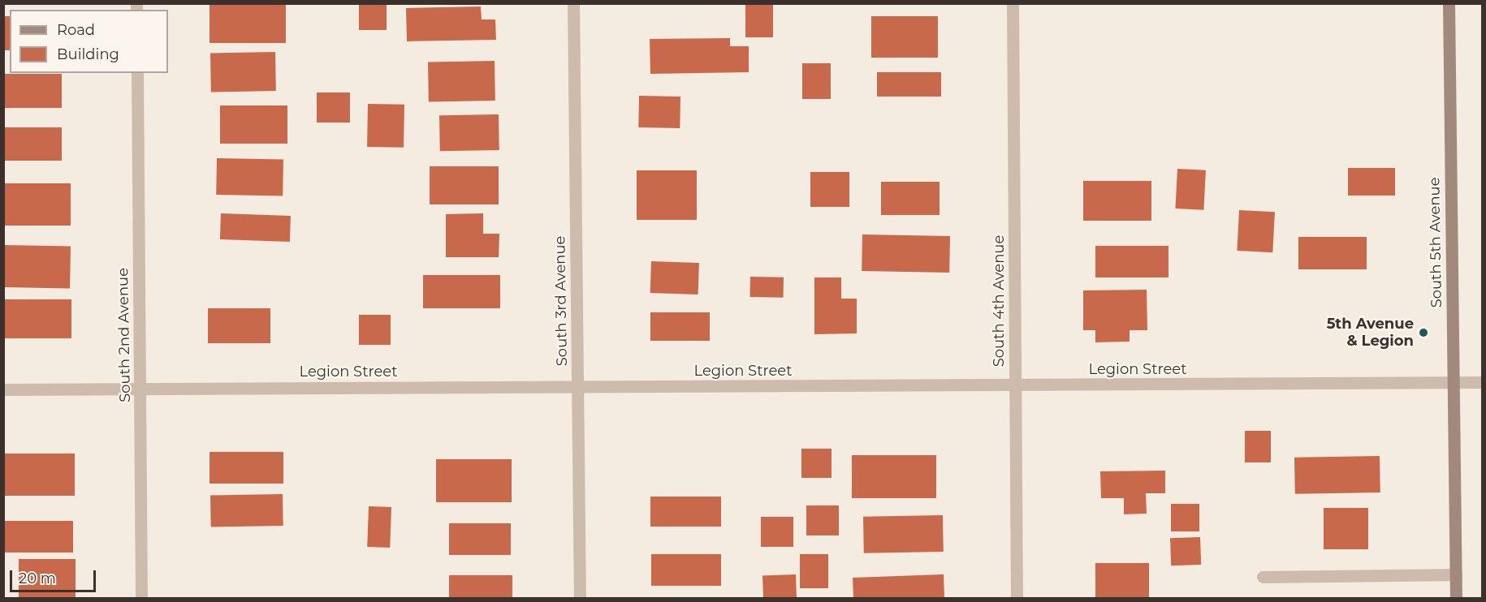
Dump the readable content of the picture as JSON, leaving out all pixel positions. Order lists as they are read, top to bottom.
{
  "streets": {
    "street": [
      "South 5th Avenue",
      "South 3rd Avenue",
      "South 4th Avenue",
      "South 2nd Avenue",
      "Legion Street"
    ]
  },
  "crossings": [
    ["South 5th Avenue", "Legion Street"],
    ["South 3rd Avenue", "Legion Street"],
    ["South 4th Avenue", "Legion Street"],
    ["South 2nd Avenue", "Legion Street"]
  ],
  "places": ["5th Avenue & Legion"],
  "legend": ["Road", "Building"],
  "scale_bar": "20 m"
}
